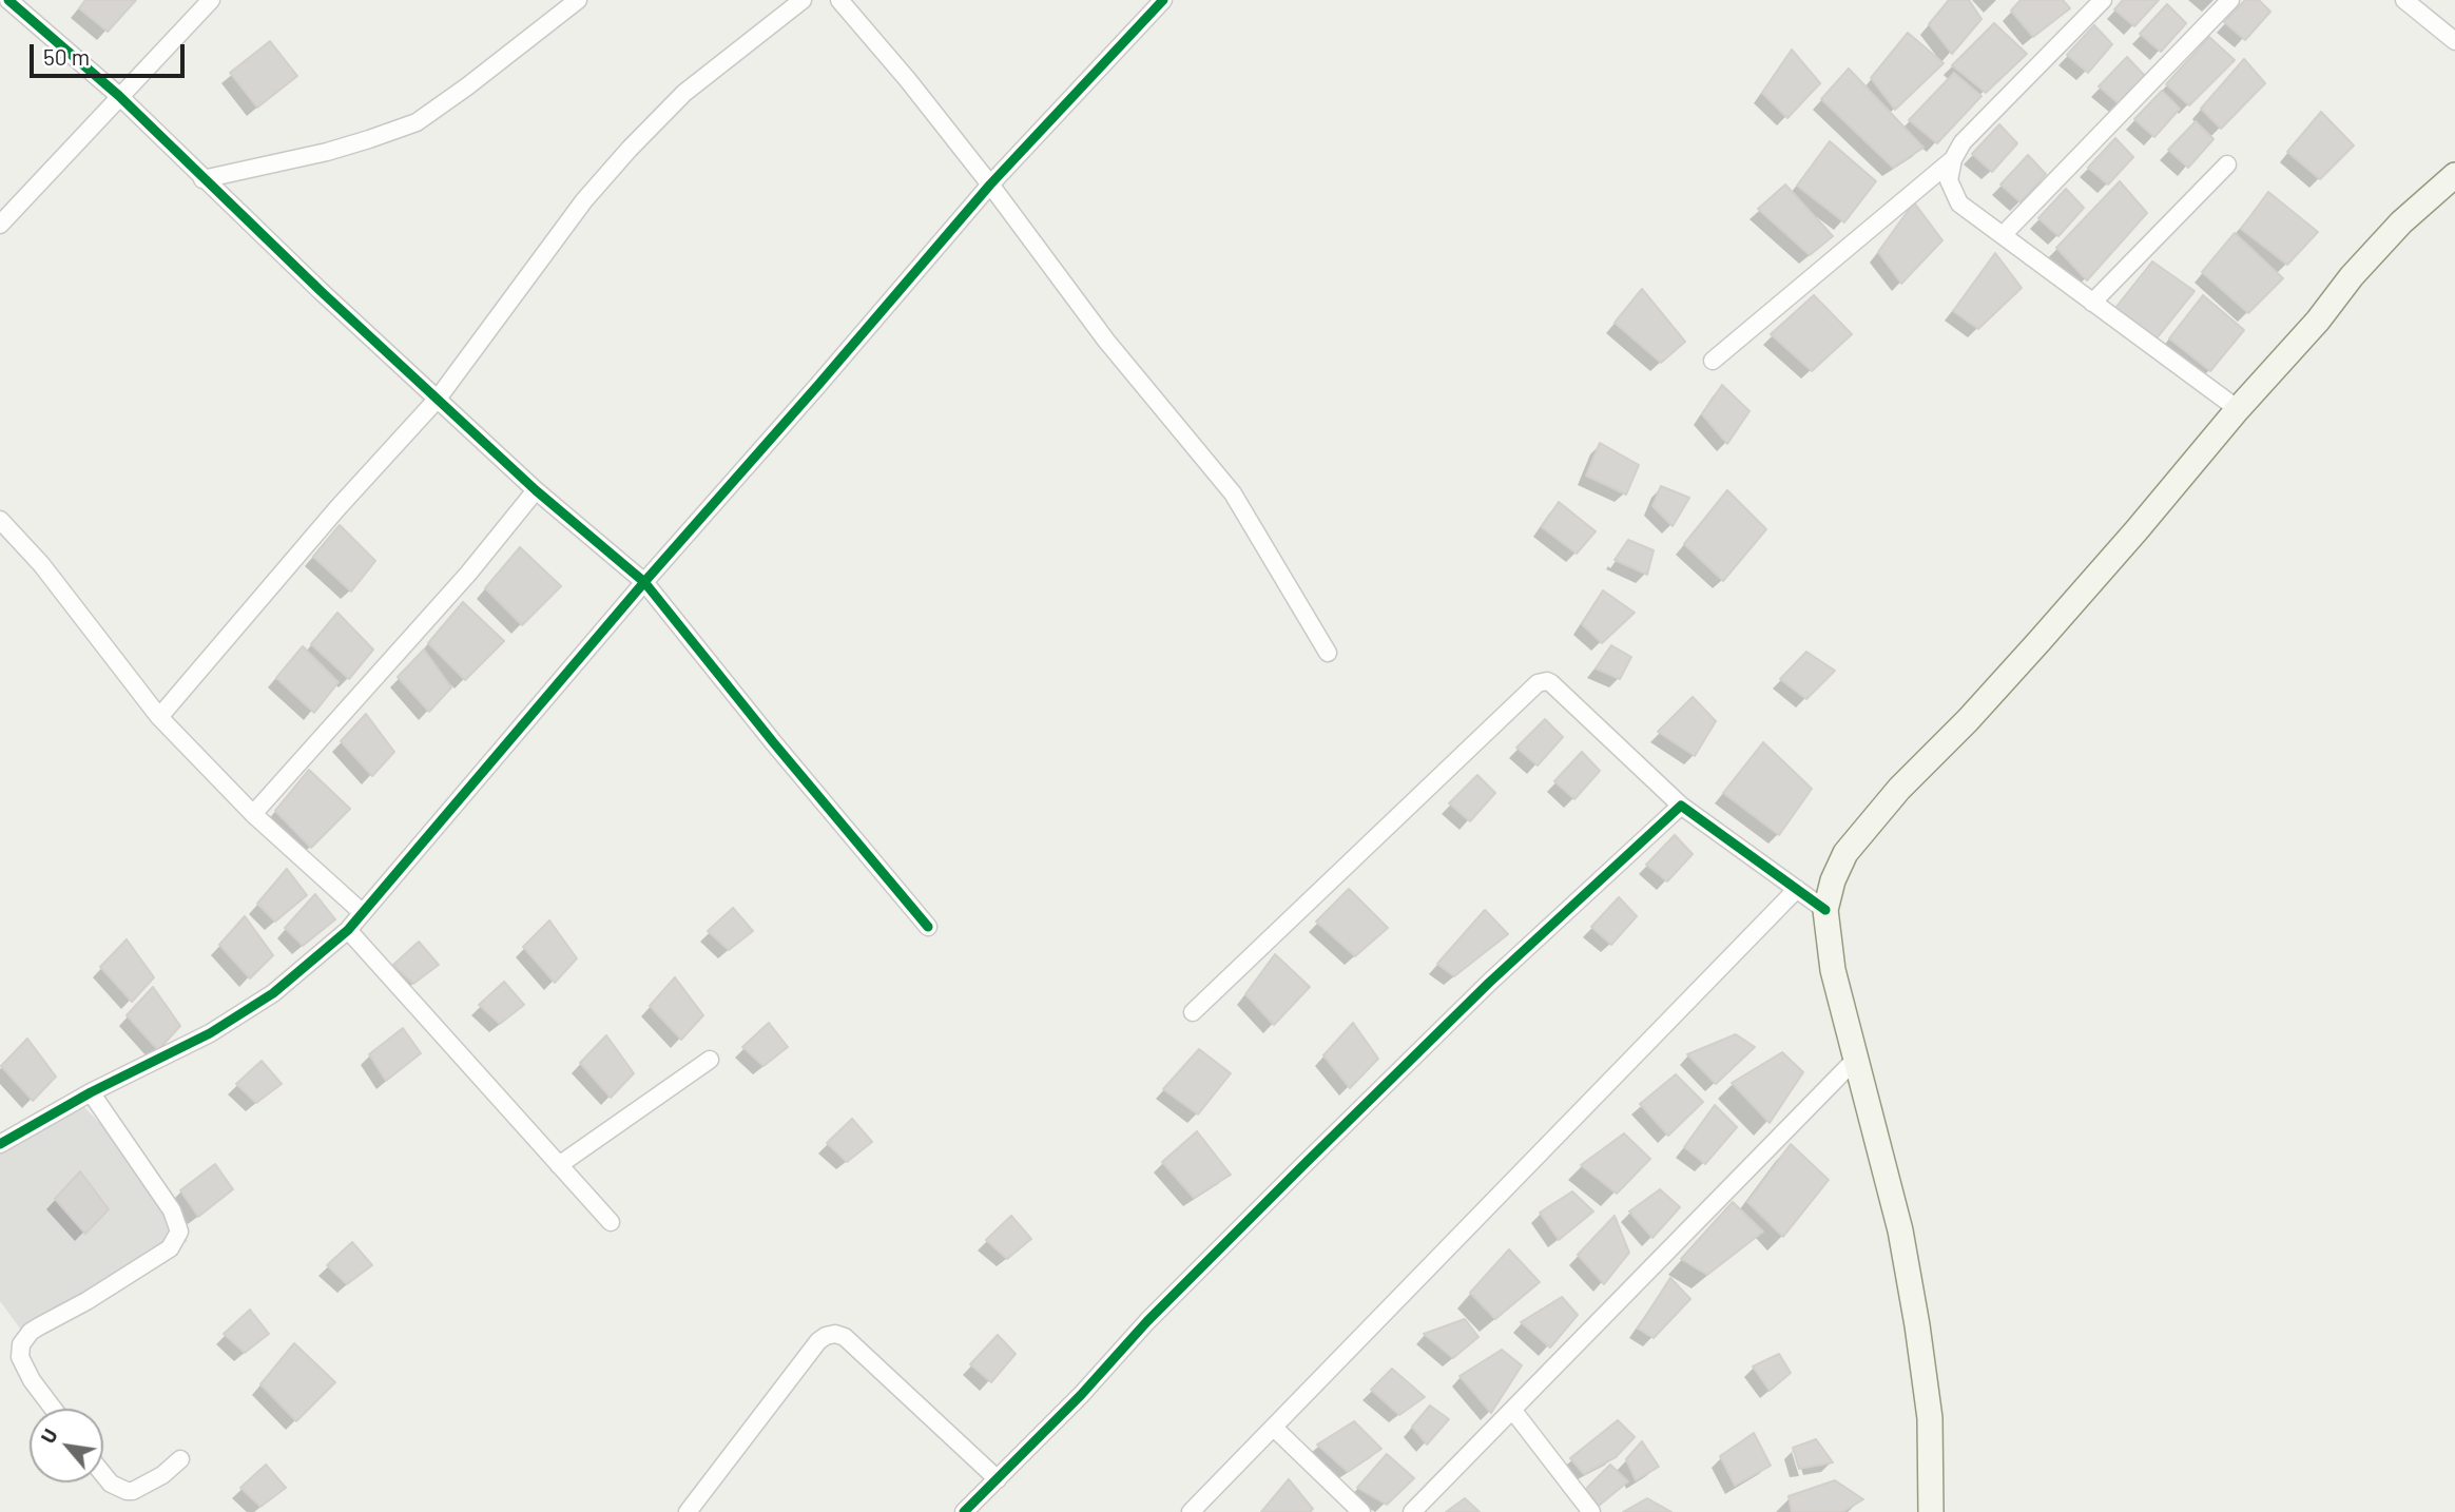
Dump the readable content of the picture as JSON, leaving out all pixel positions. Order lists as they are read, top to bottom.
{
  "scale_bar": "50 m",
  "north": "top left"
}
